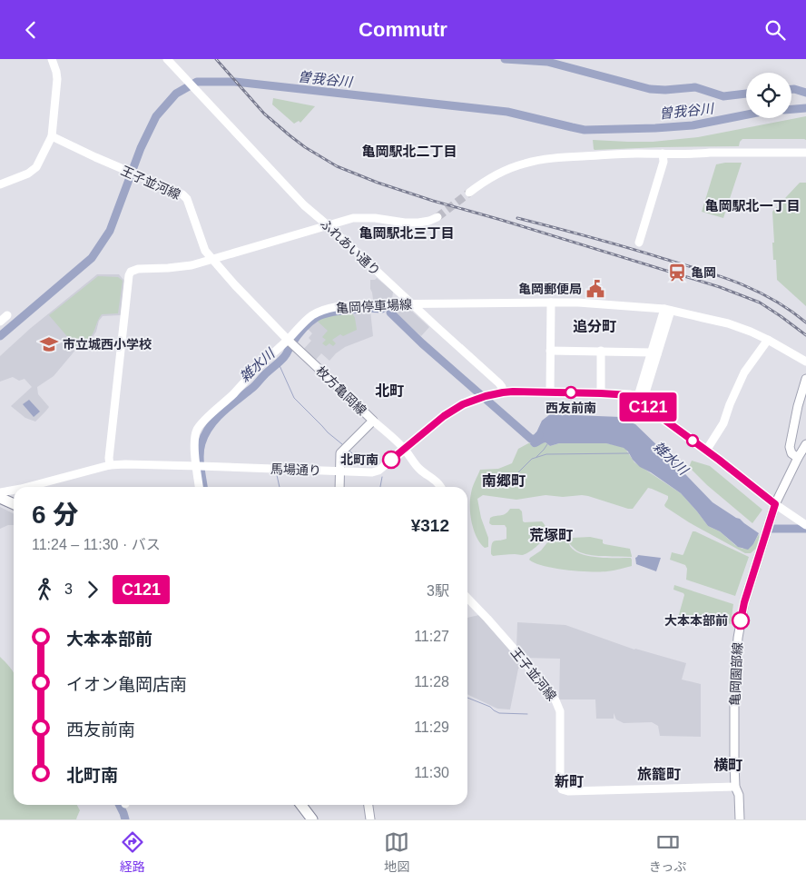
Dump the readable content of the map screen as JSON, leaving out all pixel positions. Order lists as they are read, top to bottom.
{
  "streets": {
    "street": [
      "王子並河線",
      "ふれあい通り",
      "亀岡停車場線",
      "枚方亀岡線",
      "馬場通り",
      "亀岡園部線"
    ]
  },
  "crossings": [
    ["王子並河線", "亀岡停車場線"],
    ["王子並河線", "枚方亀岡線"],
    ["王子並河線", "亀岡園部線"],
    ["ふれあい通り", "亀岡停車場線"],
    ["ふれあい通り", "馬場通り"],
    ["亀岡停車場線", "枚方亀岡線"],
    ["亀岡停車場線", "馬場通り"],
    ["枚方亀岡線", "馬場通り"]
  ],
  "districts": [
    "亀岡駅北二丁目",
    "亀岡駅北一丁目",
    "亀岡駅北三丁目",
    "追分町",
    "北町",
    "南郷町",
    "荒塚町",
    "横町",
    "旅籠町",
    "新町"
  ],
  "water": ["曽我谷川", "雑水川"],
  "places": {
    "station": ["亀岡"],
    "public building": ["亀岡郵便局"],
    "school or university": ["市立城西小学校"],
    "other": ["西友前南", "北町南", "大本本部前"]
  },
  "lines": ["bus line C121"],
  "page": {
    "header": "Commutr",
    "on_map": "C121",
    "heading": ["6 分", "11:24 – 11:30 · バス", "¥312"],
    "legs": ["3", "C121", "3駅"],
    "list": [
      {
        "name": "大本本部前",
        "value": "11:27"
      },
      {
        "name": "イオン亀岡店南",
        "value": "11:28"
      },
      {
        "name": "西友前南",
        "value": "11:29"
      },
      {
        "name": "北町南",
        "value": "11:30"
      }
    ],
    "tabs": ["経路", "地図", "きっぷ"]
  }
}
